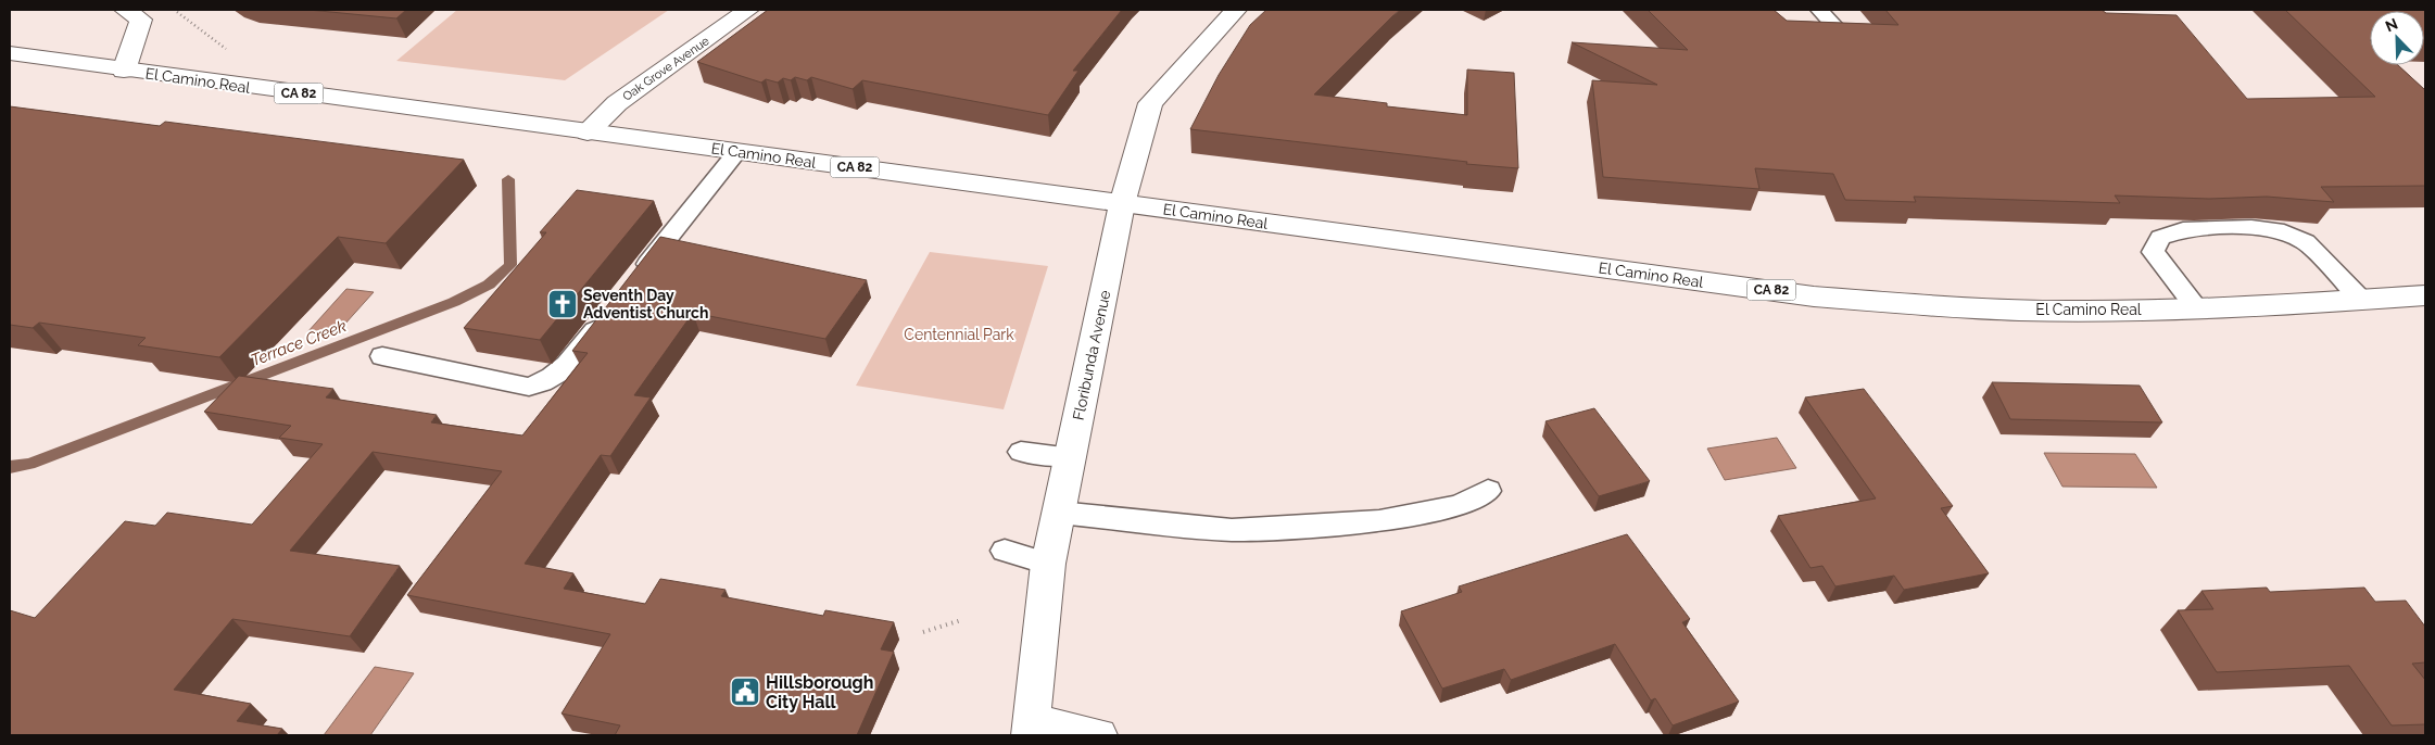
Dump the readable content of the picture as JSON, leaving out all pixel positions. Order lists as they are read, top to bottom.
{
  "streets": {
    "main road": [
      "Oak Grove Avenue",
      "El Camino Real",
      "CA 82",
      "Floribunda Avenue"
    ]
  },
  "crossings": [
    ["Oak Grove Avenue", "El Camino Real"],
    ["El Camino Real", "Floribunda Avenue"]
  ],
  "water": ["Terrace Creek"],
  "parks": ["Centennial Park"],
  "places": {
    "church": ["Seventh Day Adventist Church"],
    "public building": ["Hillsborough City Hall"]
  },
  "north": "top left"
}
